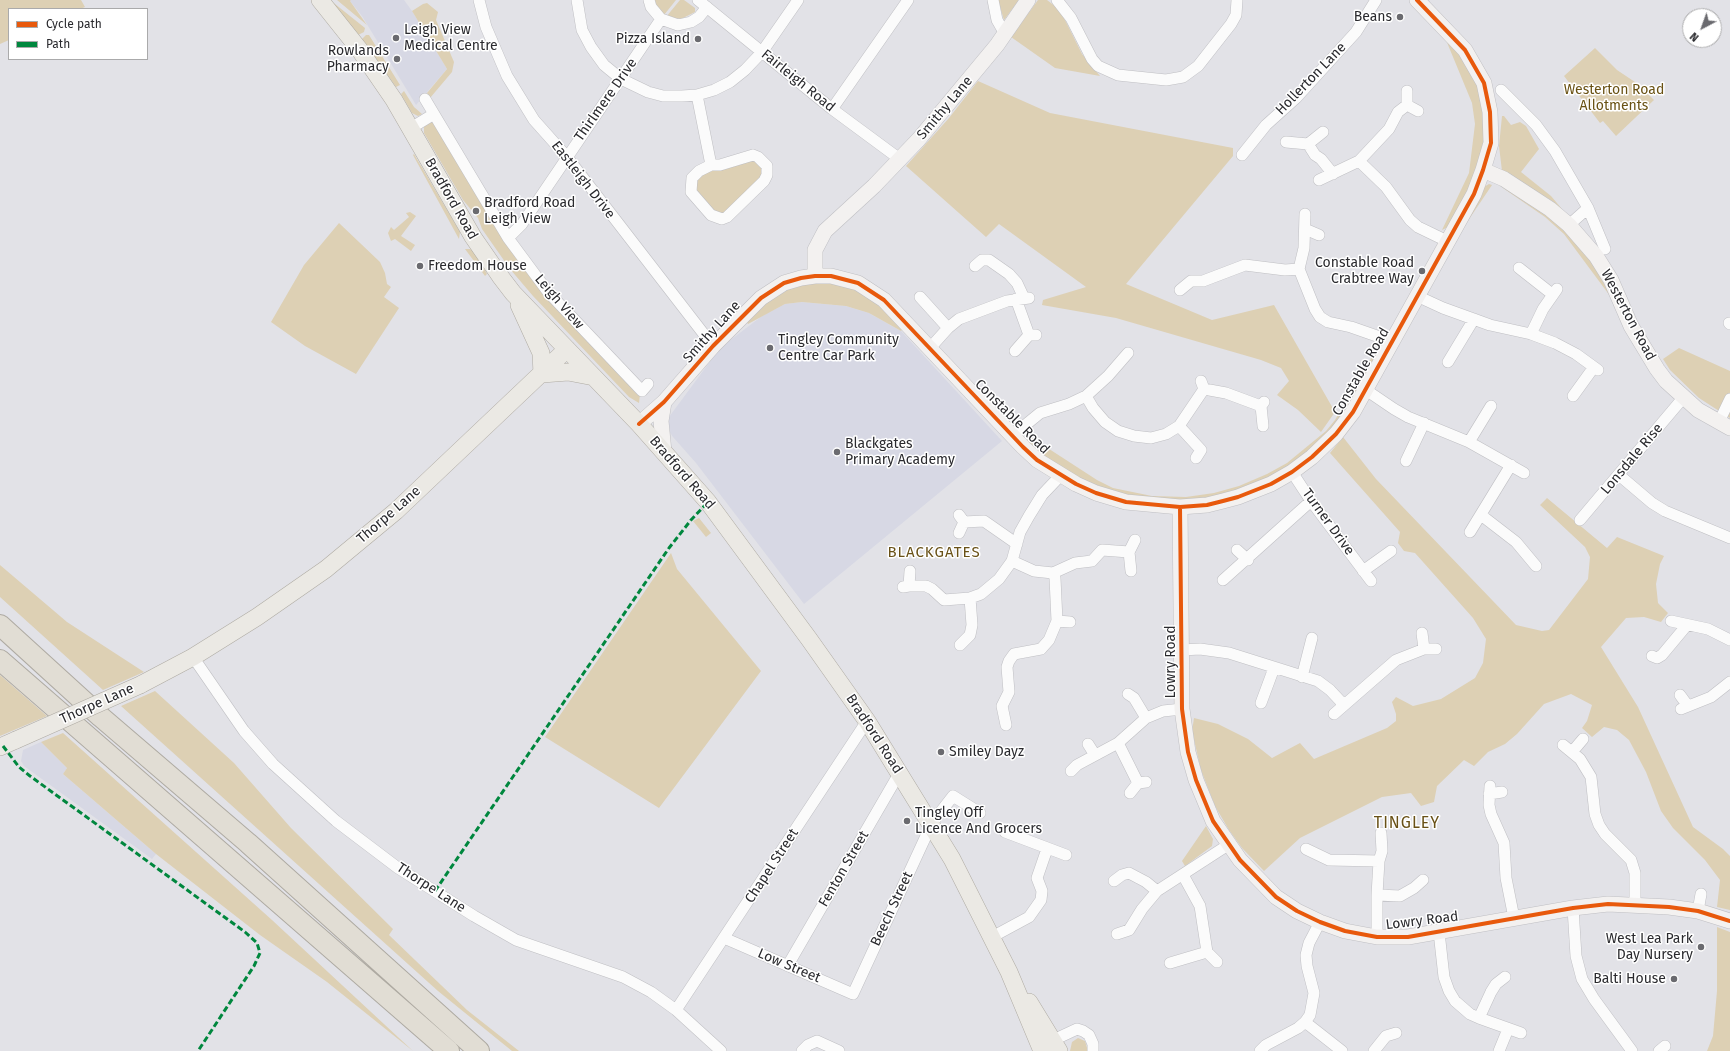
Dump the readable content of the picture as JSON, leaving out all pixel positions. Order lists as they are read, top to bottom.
{
  "streets": {
    "main road": ["Bradford Road", "Thorpe Lane"],
    "street": [
      "Hollerton Lane",
      "Fairleigh Road",
      "Thirlmere Drive",
      "Smithy Lane",
      "Eastleigh Drive",
      "Leigh View",
      "Westerton Road",
      "Constable Road",
      "Lonsdale Rise",
      "Turner Drive",
      "Lowry Road",
      "Chapel Street",
      "Fenton Street",
      "Beech Street",
      "Low Street"
    ]
  },
  "crossings": [
    ["Fairleigh Road", "Smithy Lane"],
    ["Thirlmere Drive", "Eastleigh Drive"],
    ["Thirlmere Drive", "Leigh View"],
    ["Smithy Lane", "Eastleigh Drive"],
    ["Smithy Lane", "Bradford Road"],
    ["Smithy Lane", "Constable Road"],
    ["Bradford Road", "Thorpe Lane"],
    ["Bradford Road", "Chapel Street"],
    ["Bradford Road", "Fenton Street"],
    ["Bradford Road", "Beech Street"],
    ["Westerton Road", "Constable Road"],
    ["Westerton Road", "Lonsdale Rise"],
    ["Constable Road", "Turner Drive"],
    ["Constable Road", "Lowry Road"],
    ["Thorpe Lane", "Chapel Street"],
    ["Chapel Street", "Low Street"],
    ["Fenton Street", "Low Street"],
    ["Beech Street", "Low Street"]
  ],
  "districts": ["BLACKGATES", "TINGLEY"],
  "parks": ["Westerton Road Allotments"],
  "places": [
    "Beans",
    "Leigh View Medical Centre",
    "Pizza Island",
    "Rowlands Pharmacy",
    "Bradford Road Leigh View",
    "Freedom House",
    "Constable Road Crabtree Way",
    "Tingley Community Centre Car Park",
    "Blackgates Primary Academy",
    "Smiley Dayz",
    "Tingley Off Licence And Grocers",
    "West Lea Park Day Nursery",
    "Balti House"
  ],
  "legend": ["Cycle path", "Path"],
  "north": "bottom left"
}
